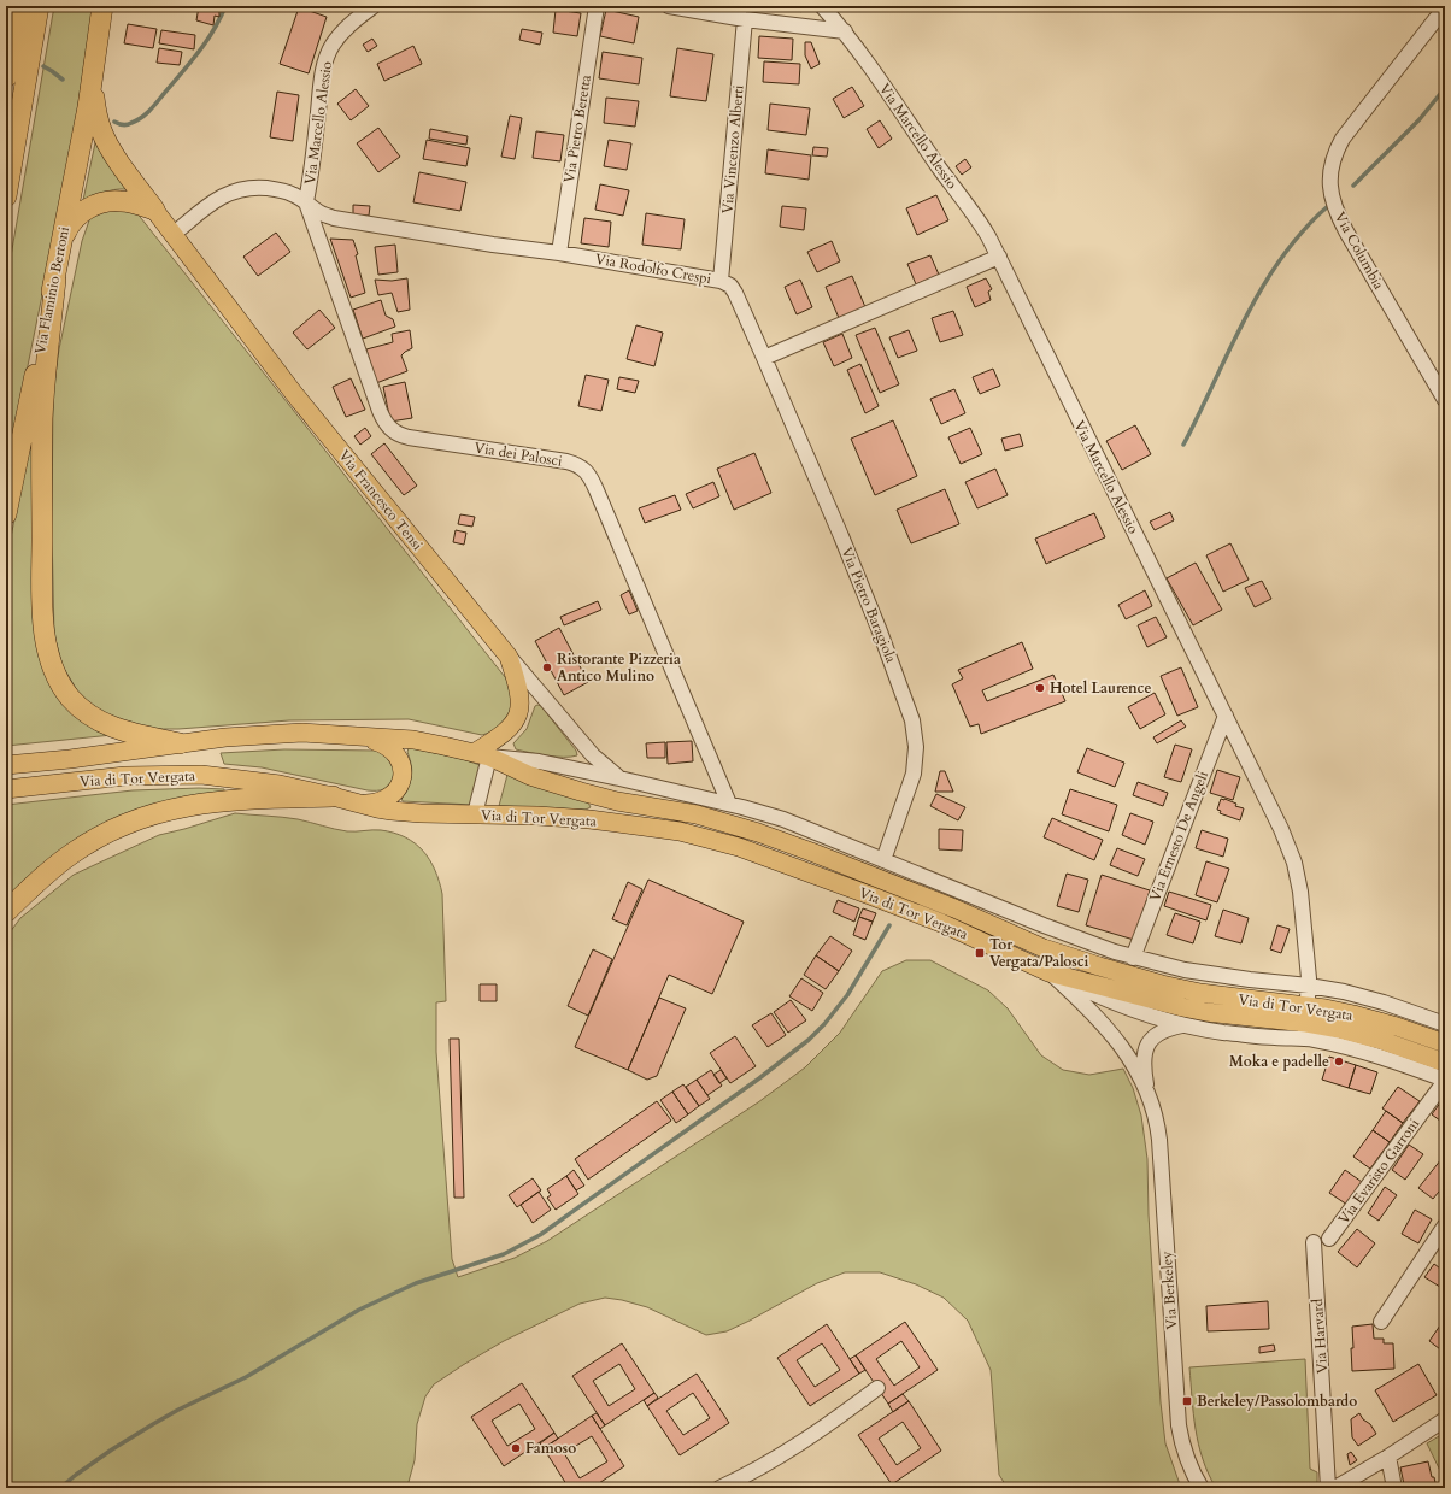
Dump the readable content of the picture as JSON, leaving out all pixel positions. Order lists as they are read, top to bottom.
{
  "streets": {
    "highway": ["Via Flaminio Bertoni"],
    "main road": ["Via Francesco Tensi", "Via di Tor Vergata"],
    "street": [
      "Via Marcello Alessio",
      "Via Pietro Beretta",
      "Via Vincenzo Alberti",
      "Via Columbia",
      "Via Rodolfo Crespi",
      "Via dei Palosci",
      "Via Pietro Baragiola",
      "Via Ernesto De Angeli",
      "Via Evaristo Garroni",
      "Via Berkeley",
      "Via Harvard"
    ]
  },
  "crossings": [
    ["Via Marcello Alessio", "Via Rodolfo Crespi"],
    ["Via Marcello Alessio", "Via dei Palosci"],
    ["Via Marcello Alessio", "Via di Tor Vergata"],
    ["Via Marcello Alessio", "Via Ernesto De Angeli"],
    ["Via Pietro Beretta", "Via Rodolfo Crespi"],
    ["Via Vincenzo Alberti", "Via Rodolfo Crespi"],
    ["Via Rodolfo Crespi", "Via dei Palosci"],
    ["Via Rodolfo Crespi", "Via Francesco Tensi"],
    ["Via Rodolfo Crespi", "Via Pietro Baragiola"],
    ["Via dei Palosci", "Via di Tor Vergata"],
    ["Via Francesco Tensi", "Via di Tor Vergata"],
    ["Via Pietro Baragiola", "Via di Tor Vergata"],
    ["Via di Tor Vergata", "Via Ernesto De Angeli"],
    ["Via di Tor Vergata", "Via Evaristo Garroni"],
    ["Via di Tor Vergata", "Via Berkeley"]
  ],
  "places": {
    "other": [
      "Ristorante Pizzeria Antico Mulino",
      "Hotel Laurence",
      "Moka e padelle",
      "Famoso"
    ],
    "transit": ["Tor Vergata/Palosci", "Berkeley/Passolombardo"]
  }
}
